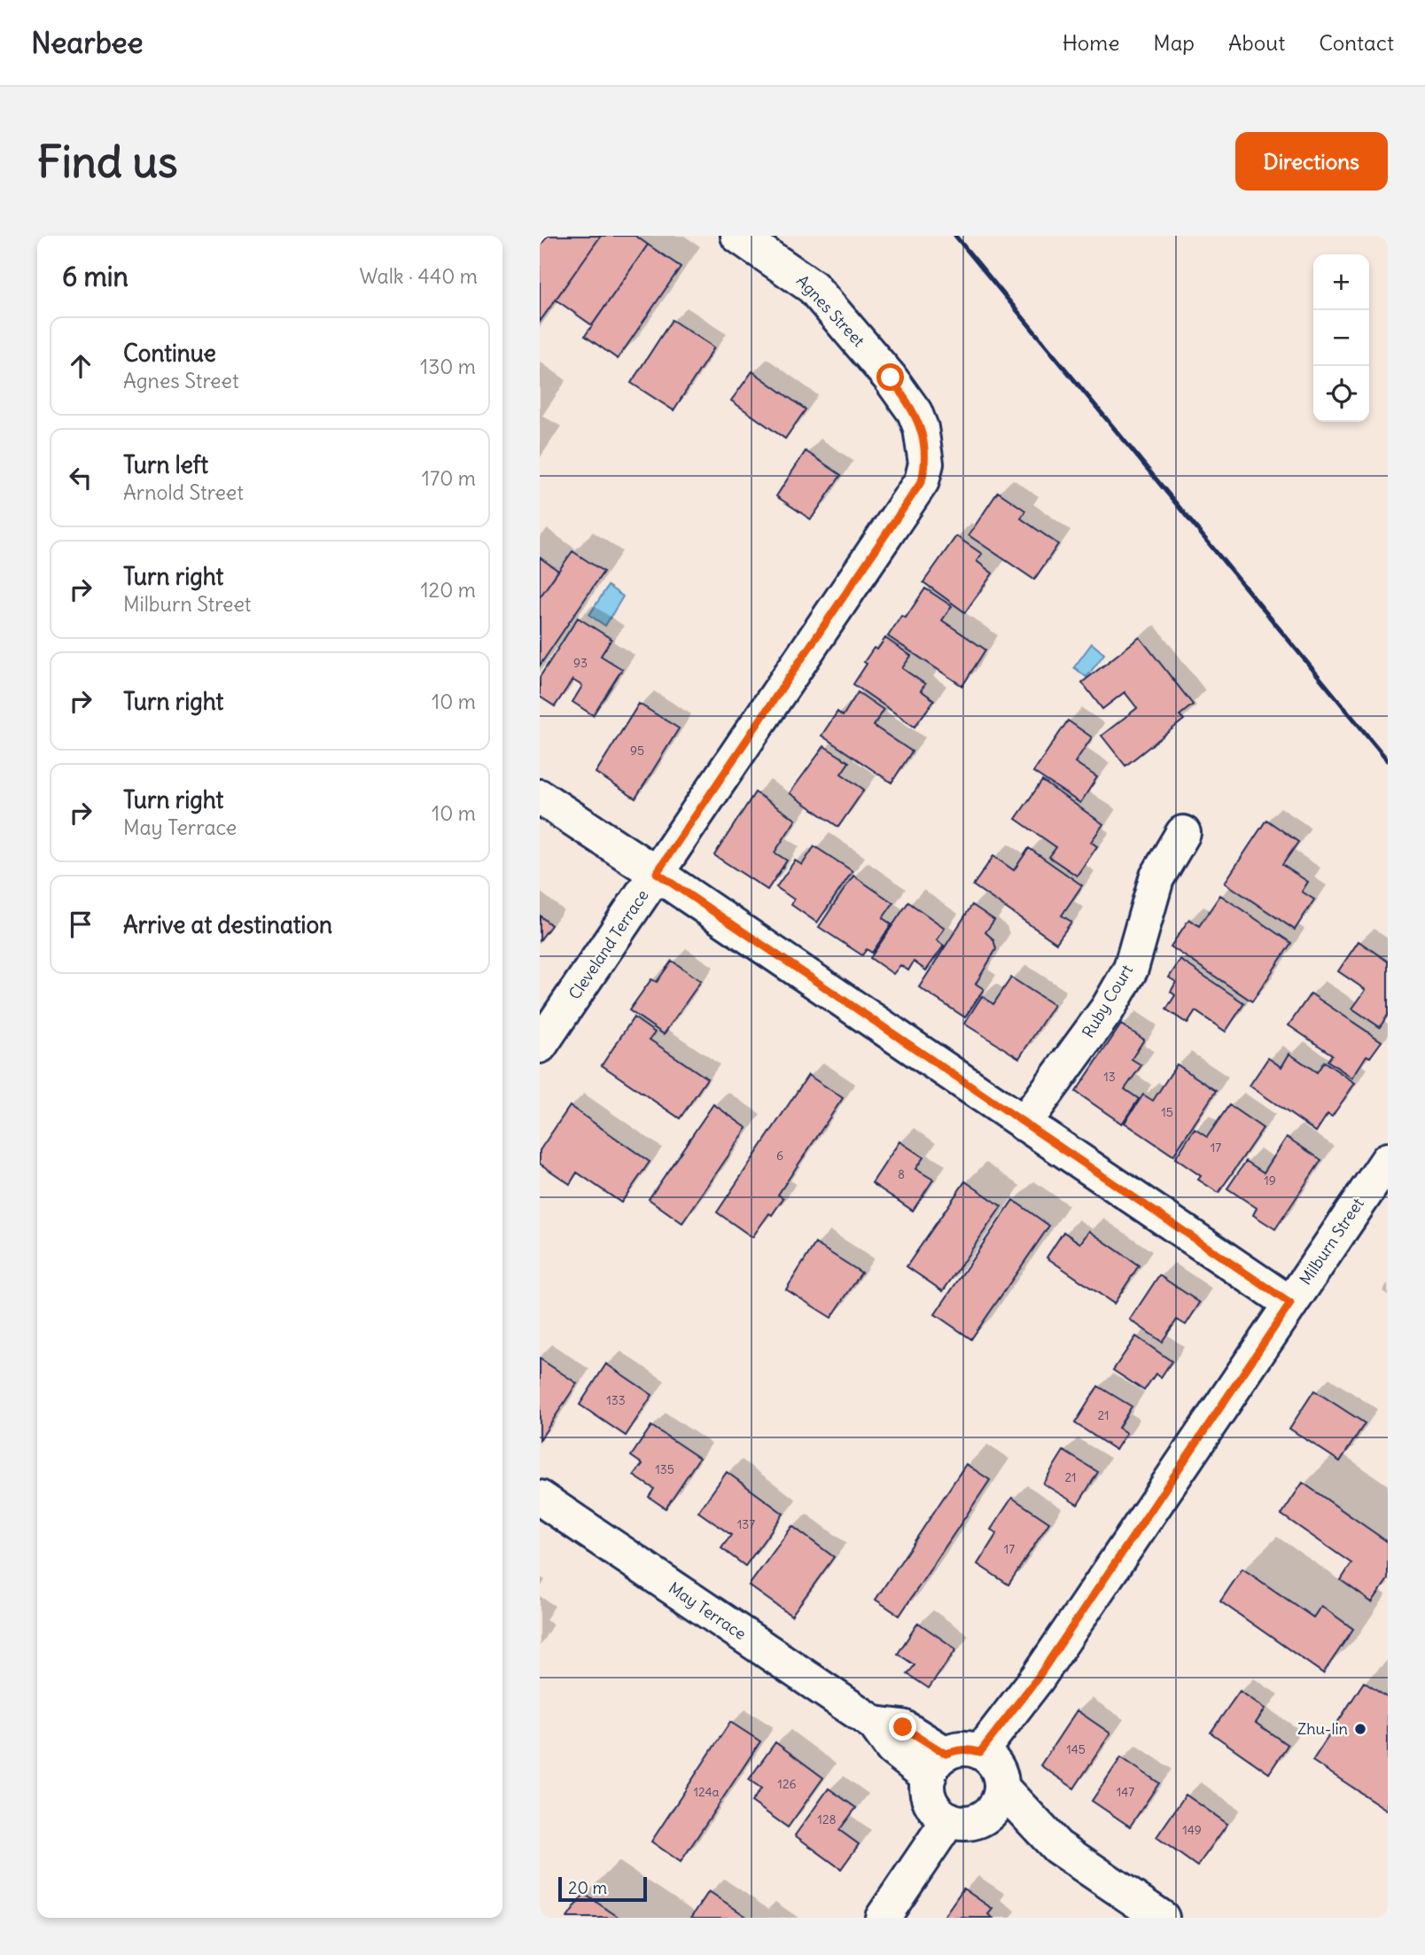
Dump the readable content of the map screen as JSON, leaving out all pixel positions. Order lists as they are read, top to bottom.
{
  "streets": {
    "street": [
      "Agnes Street",
      "Cleveland Terrace",
      "Ruby Court",
      "Milburn Street",
      "May Terrace"
    ]
  },
  "crossings": [
    ["Agnes Street", "Cleveland Terrace"],
    ["Milburn Street", "May Terrace"]
  ],
  "places": ["Zhu-lin"],
  "house_numbers": [
    "93",
    "95",
    "13",
    "15",
    "17",
    "6",
    "8",
    "19",
    "133",
    "21",
    "135",
    "21",
    "137",
    "17",
    "145",
    "126",
    "124a",
    "147",
    "128",
    "149"
  ],
  "scale_bar": "20 m",
  "page": {
    "header": "Nearbee",
    "nav": [
      "Home",
      "Map",
      "About",
      "Contact"
    ],
    "buttons": "Directions",
    "title": "Find us",
    "heading": ["6 min", "Walk · 440 m"],
    "map_buttons": ["+", "−"],
    "list": [
      ["Continue", "Agnes Street", "130 m"],
      ["Turn left", "Arnold Street", "170 m"],
      ["Turn right", "Milburn Street", "120 m"],
      ["Turn right", "10 m"],
      ["Turn right", "May Terrace", "10 m"],
      "Arrive at destination"
    ],
    "scale": "20 m"
  }
}
